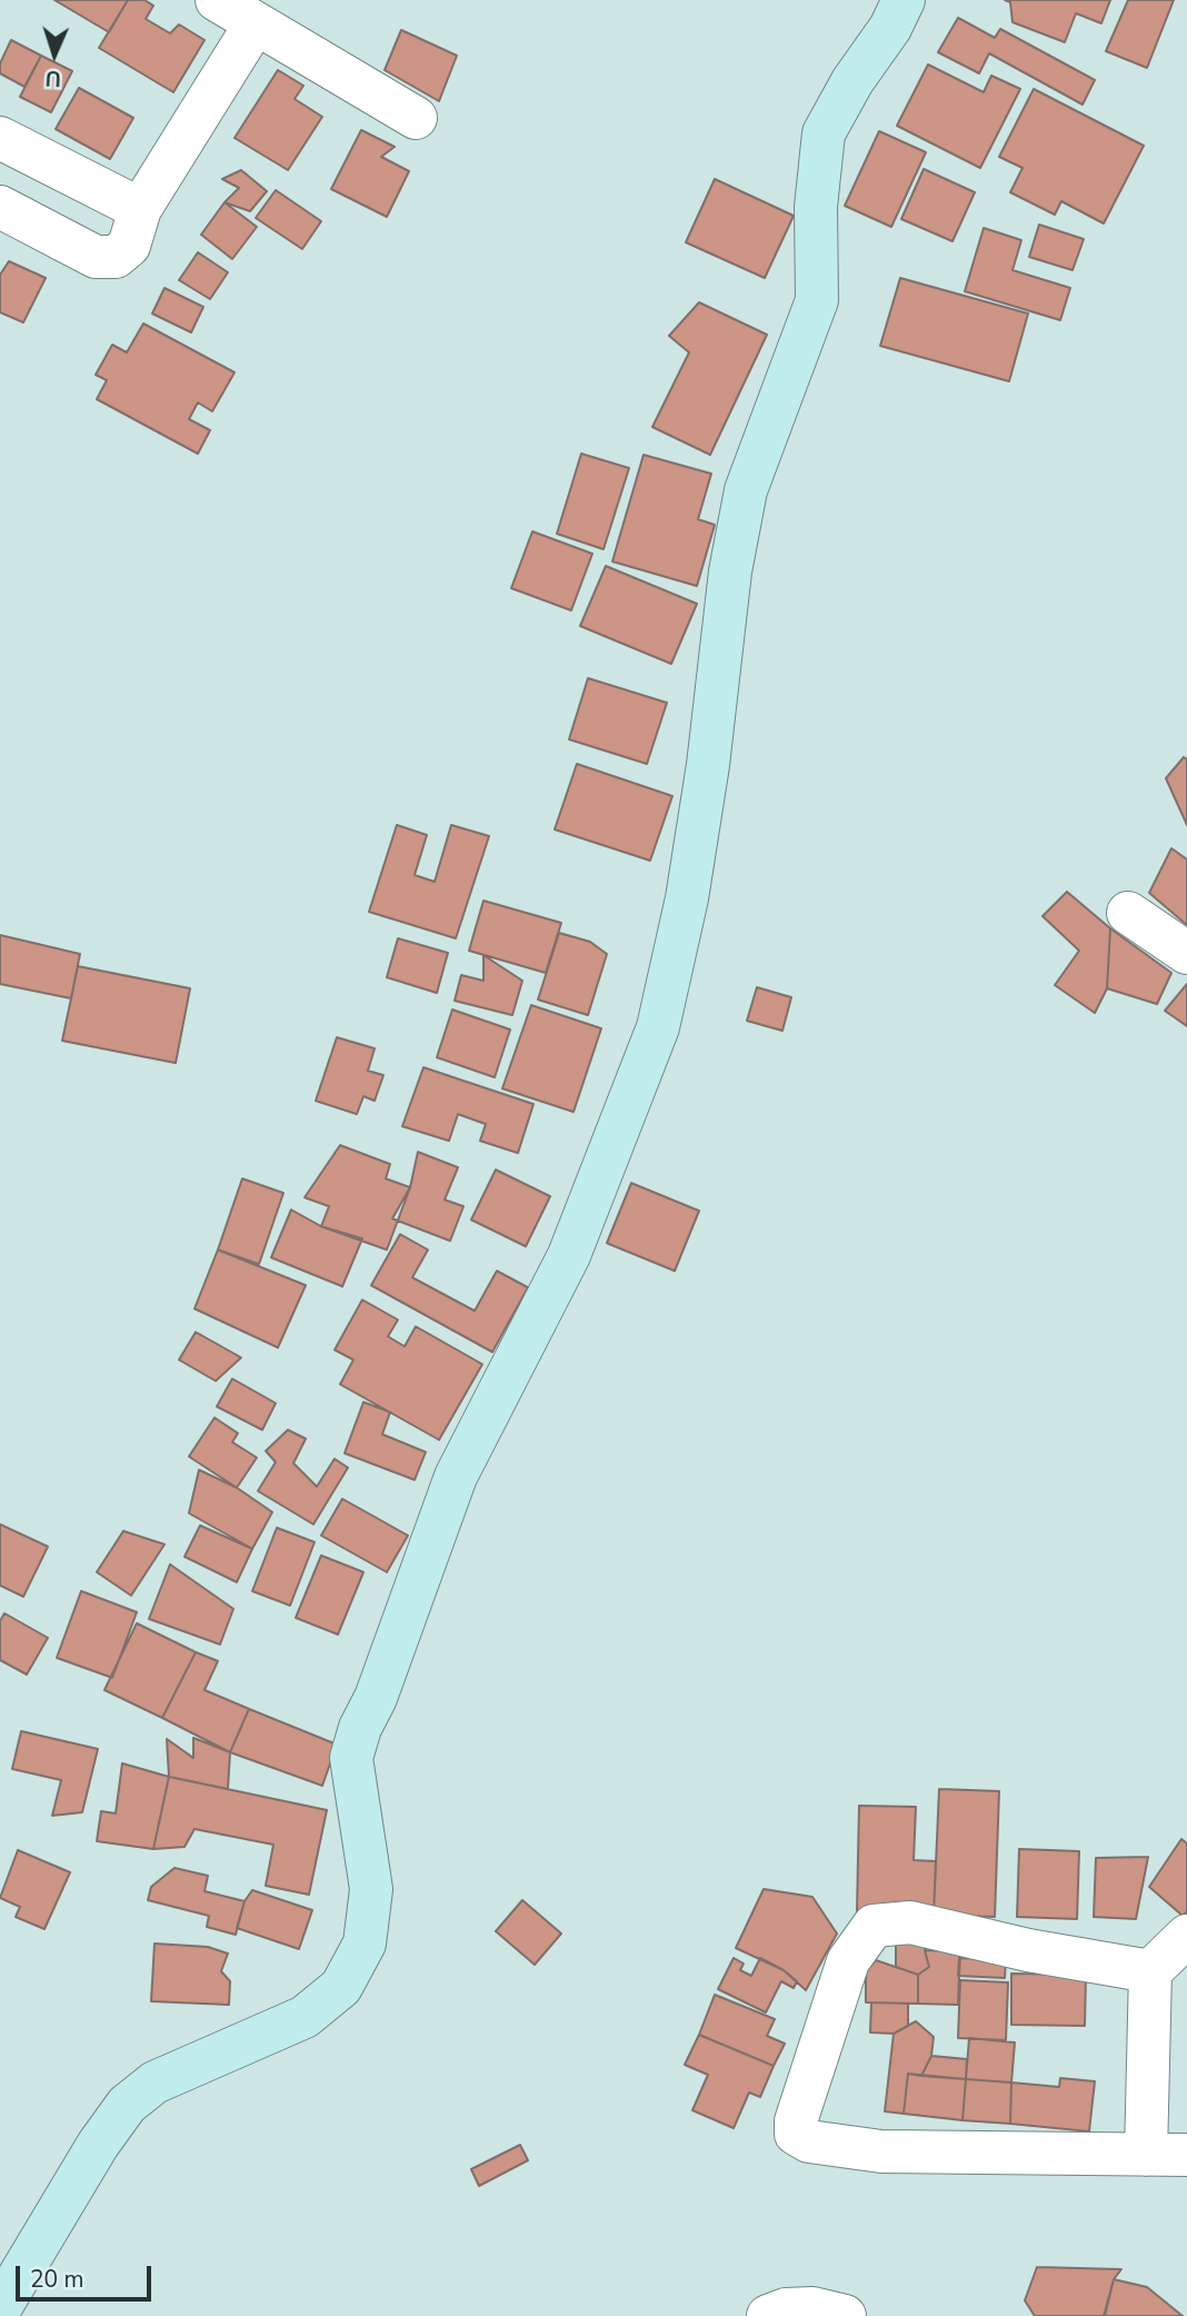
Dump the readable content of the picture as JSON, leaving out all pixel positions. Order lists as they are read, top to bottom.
{
  "scale_bar": "20 m",
  "north": "bottom"
}
